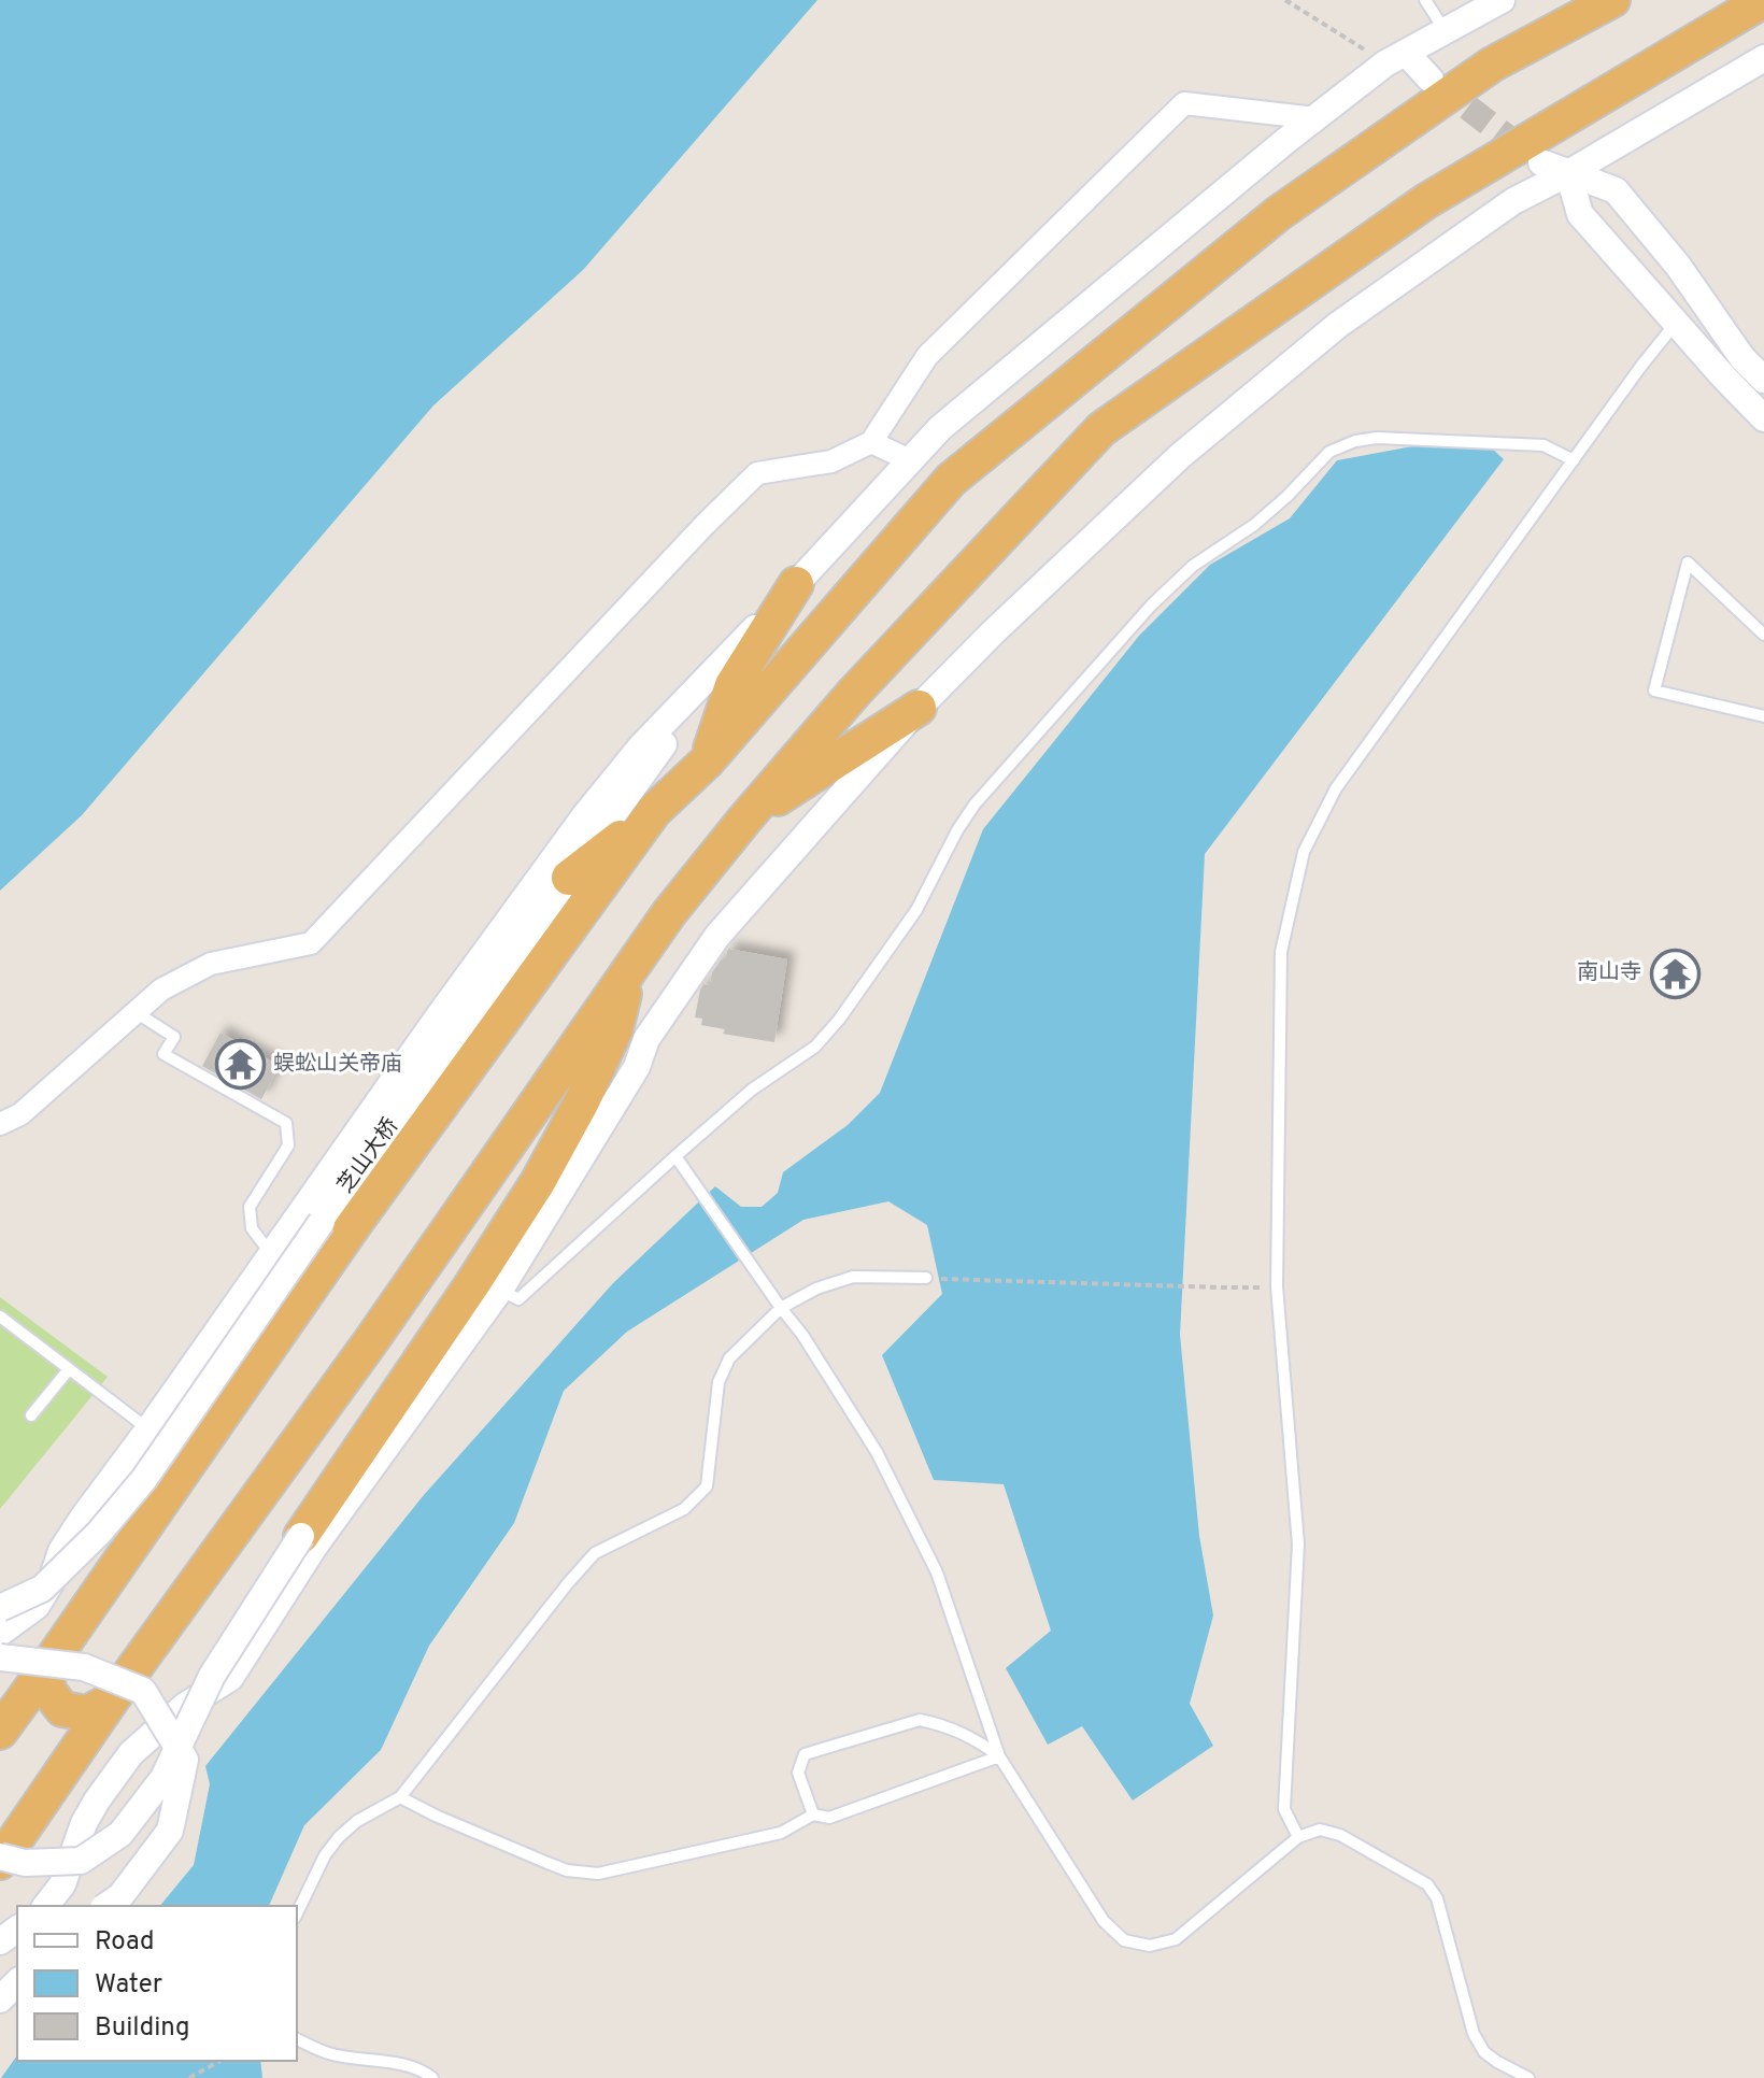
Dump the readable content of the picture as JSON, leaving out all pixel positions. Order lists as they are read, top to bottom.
{
  "streets": {
    "street": ["芝山大桥"]
  },
  "places": {
    "temple": ["南山寺", "蜈蚣山关帝庙"]
  },
  "legend": ["Road", "Water", "Building"]
}
